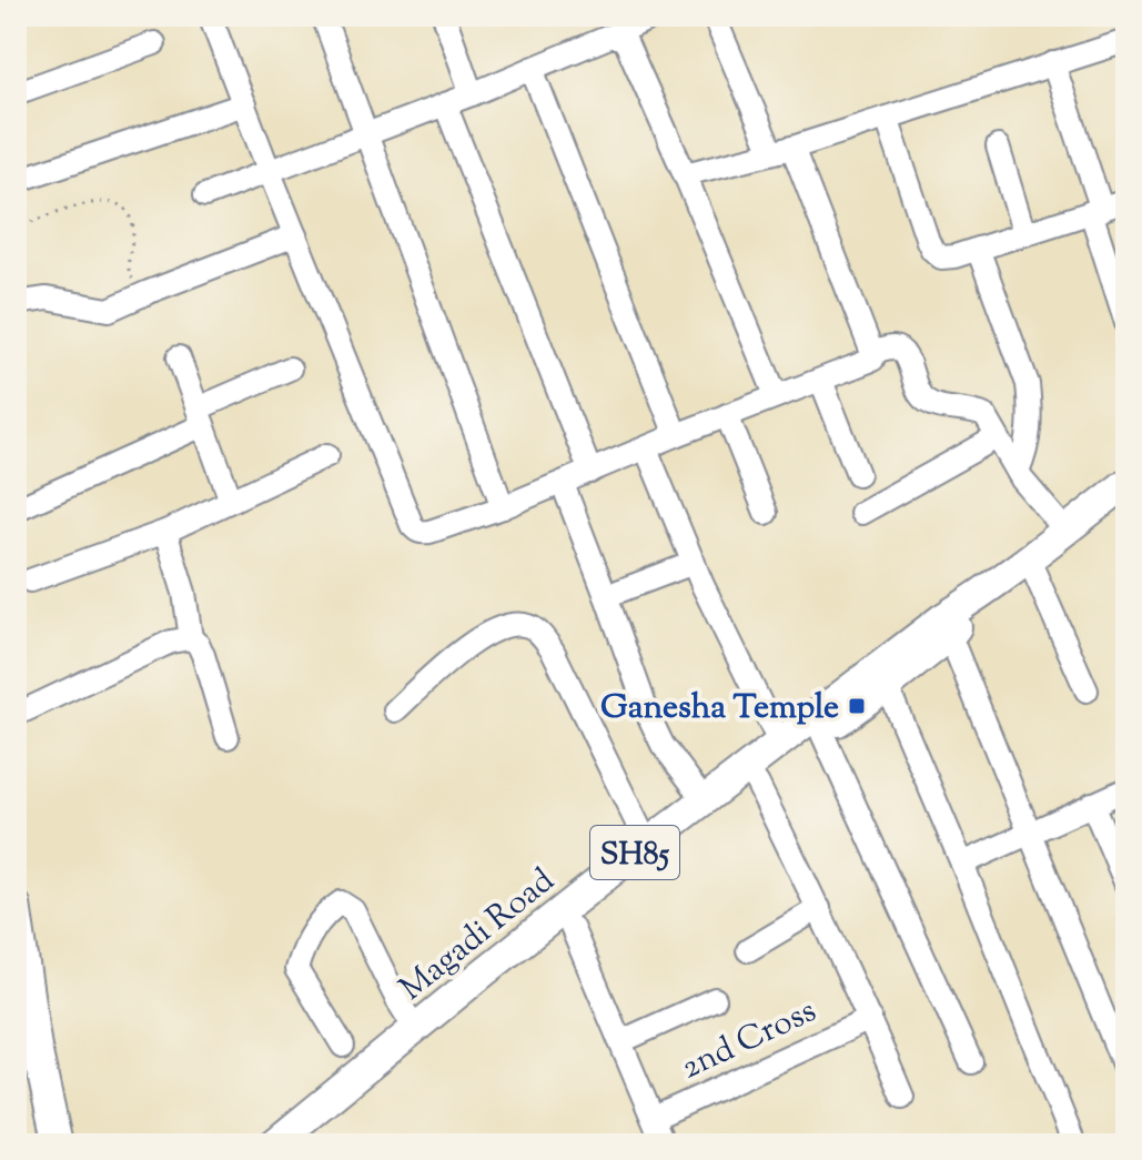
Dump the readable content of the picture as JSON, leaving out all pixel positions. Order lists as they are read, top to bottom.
{
  "streets": {
    "main road": ["SH85", "Magadi Road"],
    "street": ["2nd Cross"]
  },
  "places": {
    "transit": ["Ganesha Temple"]
  }
}
